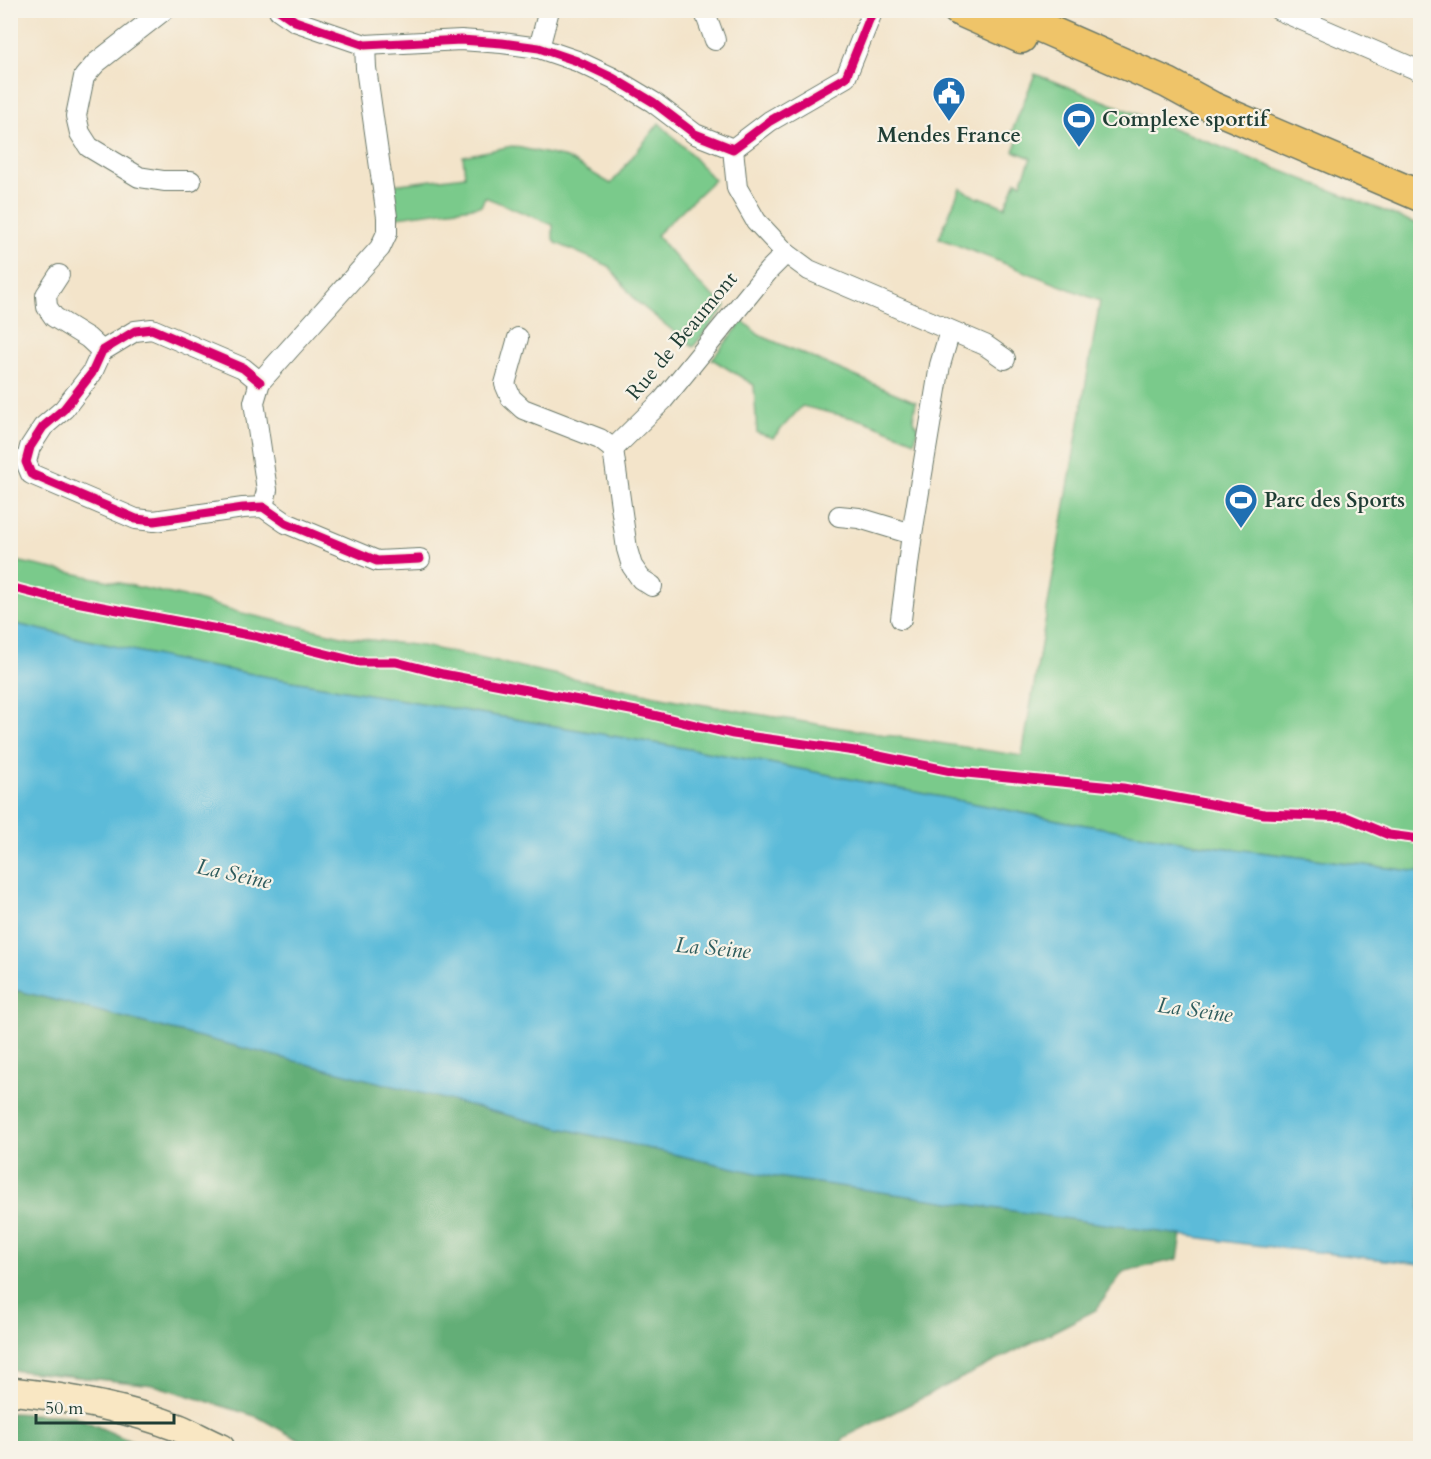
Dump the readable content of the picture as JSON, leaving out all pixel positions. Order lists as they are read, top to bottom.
{
  "streets": {
    "street": ["Rue de Beaumont"]
  },
  "water": ["La Seine"],
  "places": {
    "public building": ["Mendes France"],
    "sports": ["Complexe sportif", "Parc des Sports"]
  },
  "scale_bar": "50 m"
}
